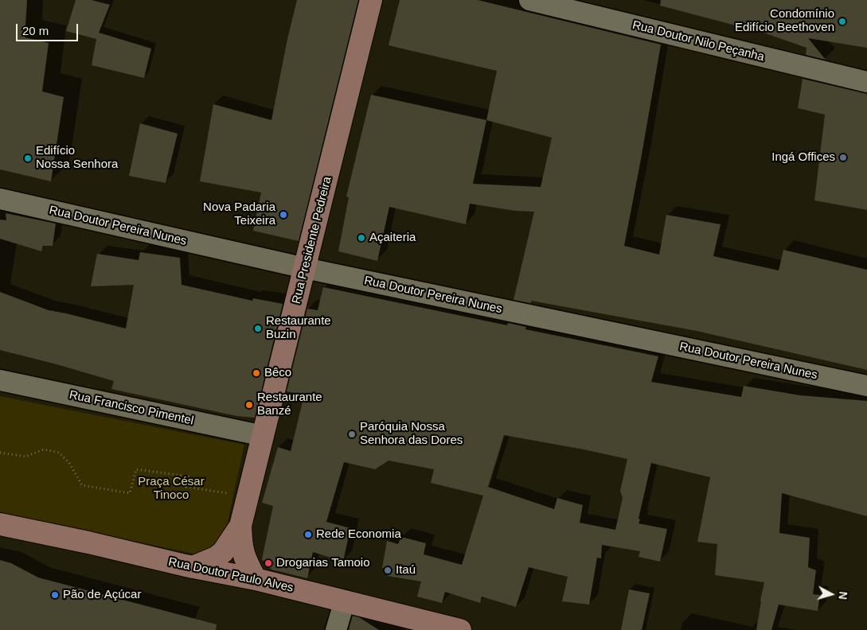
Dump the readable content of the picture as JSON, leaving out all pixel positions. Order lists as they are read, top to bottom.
{
  "streets": {
    "street": [
      "Rua Doutor Nilo Peçanha",
      "Rua Doutor Pereira Nunes",
      "Rua Presidente Pedreira",
      "Rua Francisco Pimentel",
      "Rua Doutor Paulo Alves"
    ]
  },
  "crossings": [
    ["Rua Doutor Pereira Nunes", "Rua Presidente Pedreira"],
    ["Rua Presidente Pedreira", "Rua Francisco Pimentel"],
    ["Rua Presidente Pedreira", "Rua Doutor Paulo Alves"]
  ],
  "parks": ["Praça César Tinoco"],
  "places": [
    "Condomínio Edifício Beethoven",
    "Ingá Offices",
    "Edifício Nossa Senhora",
    "Nova Padaria Teixeira",
    "Açaiteria",
    "Restaurante Buzin",
    "Bêco",
    "Restaurante Banzé",
    "Paróquia Nossa Senhora das Dores",
    "Rede Economia",
    "Drogarias Tamoio",
    "Itaú",
    "Pão de Açúcar"
  ],
  "scale_bar": "20 m",
  "north": "right"
}
